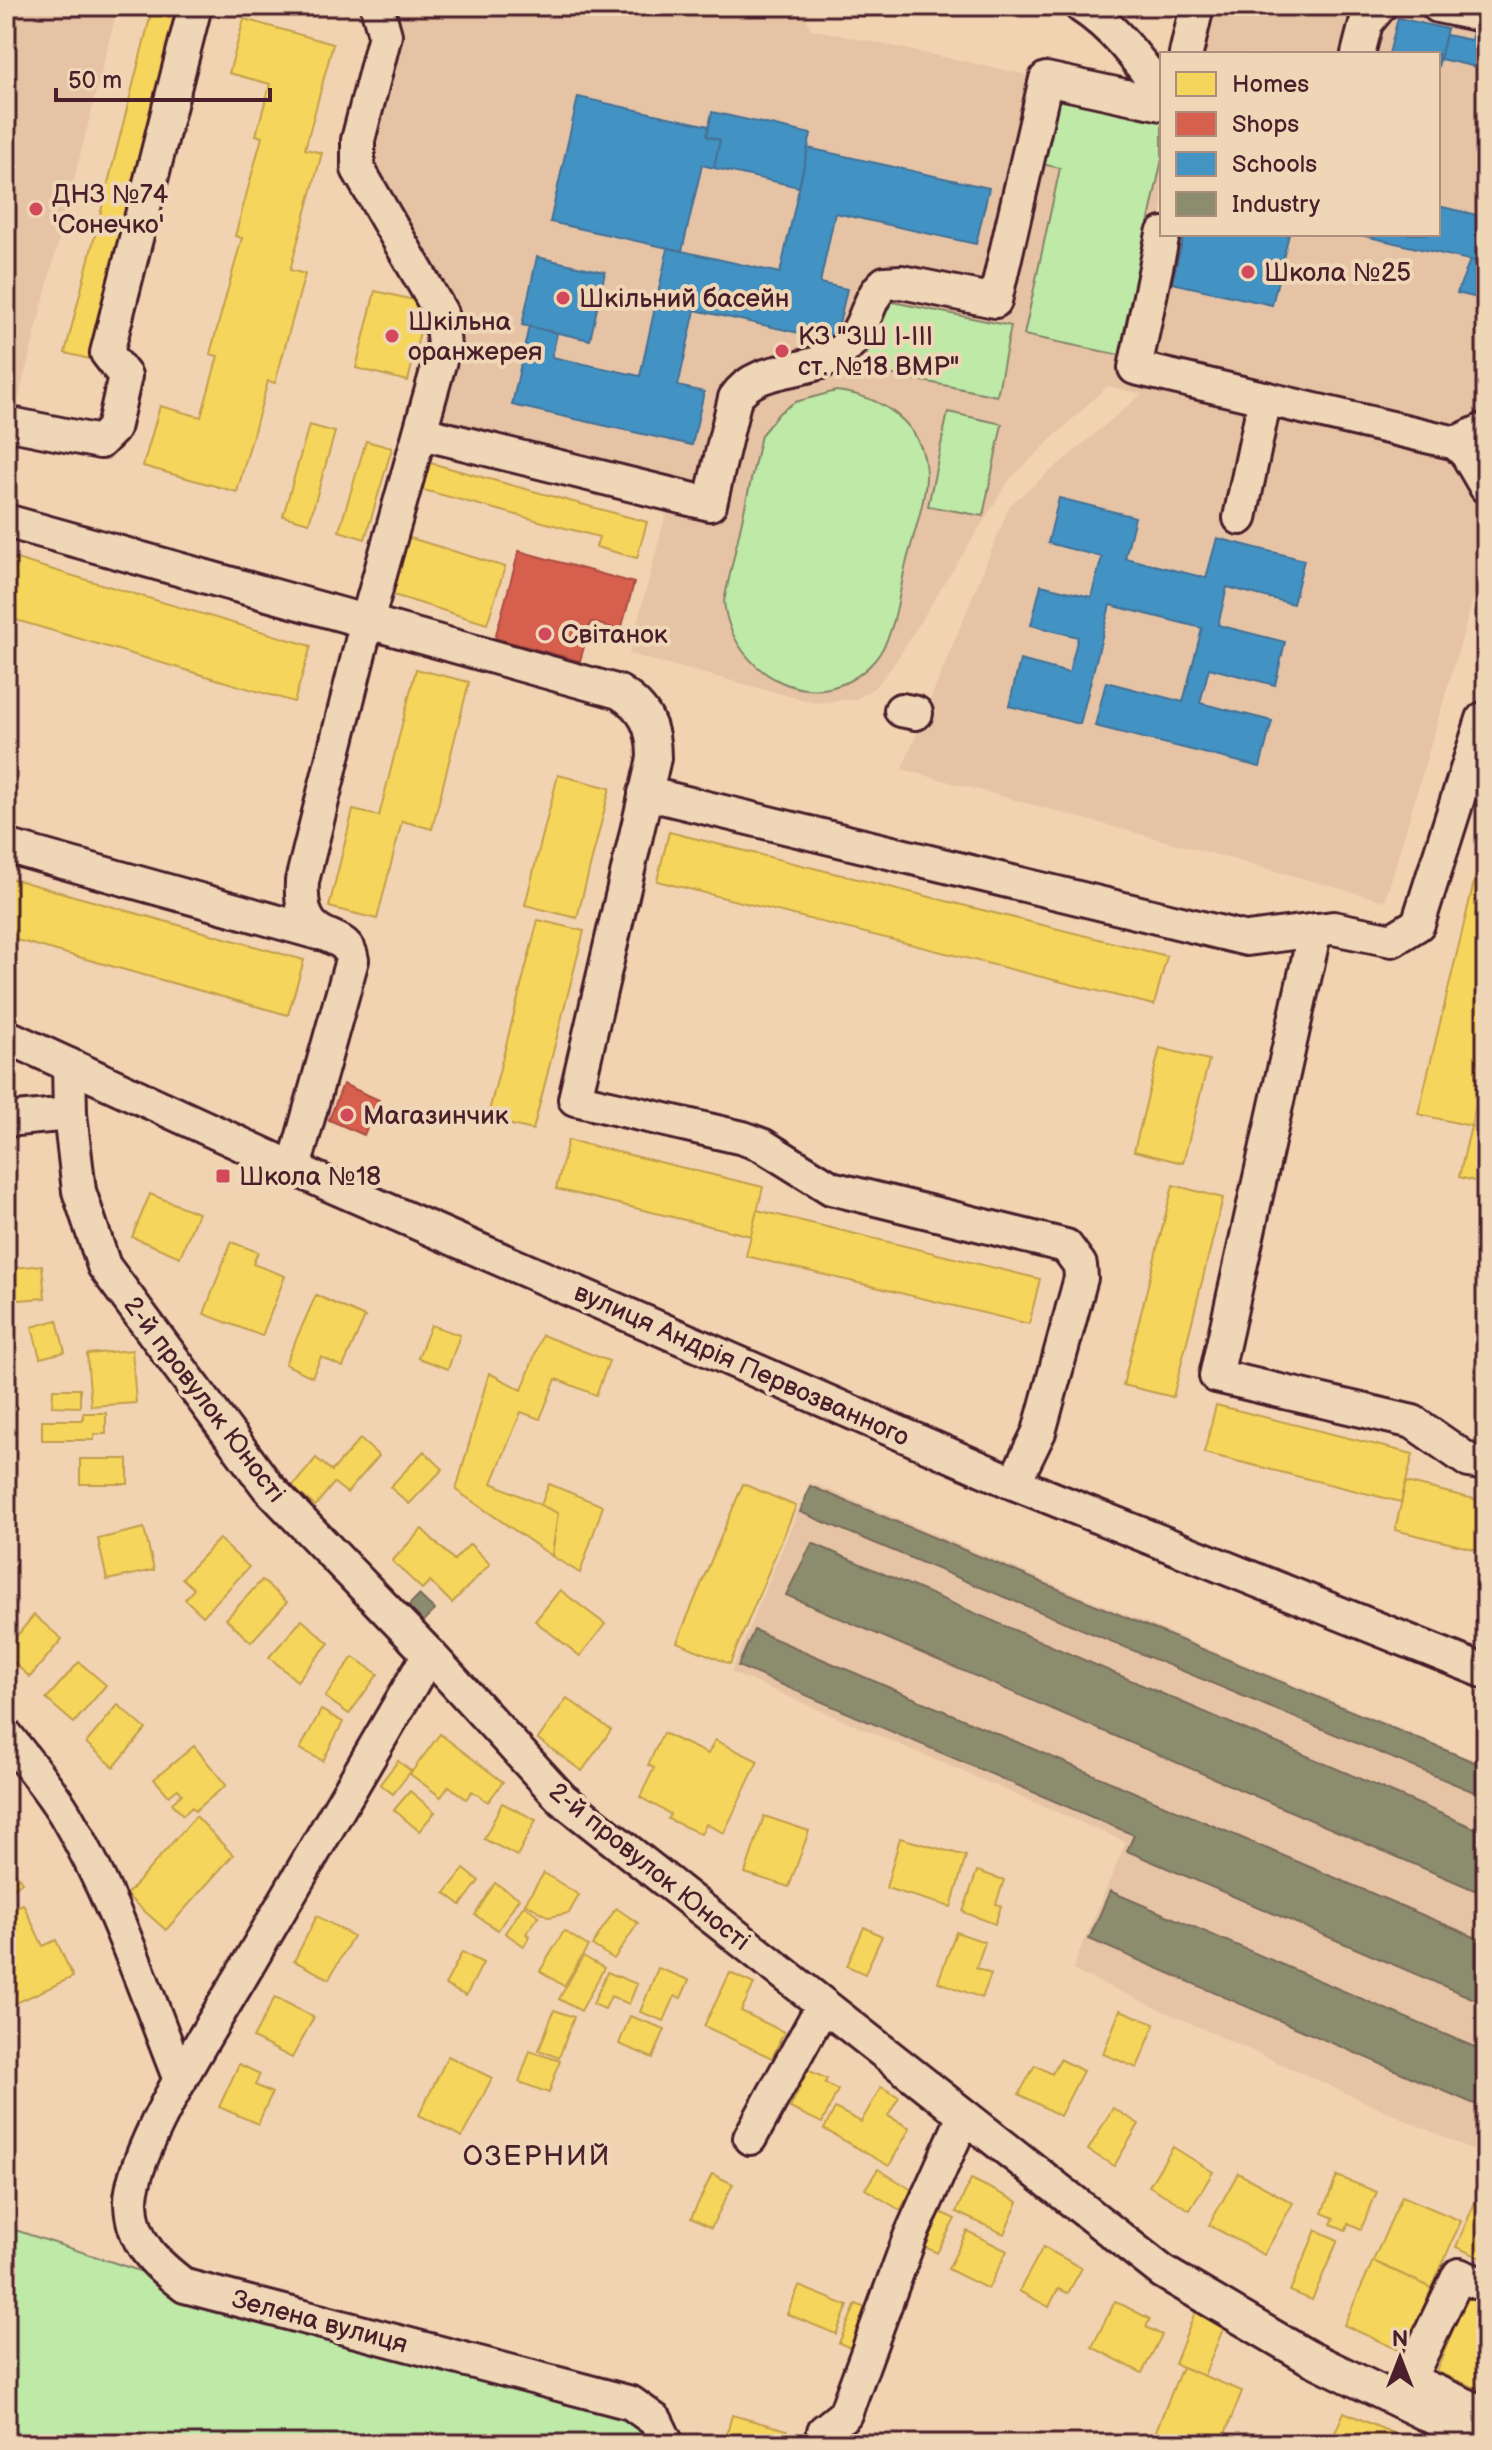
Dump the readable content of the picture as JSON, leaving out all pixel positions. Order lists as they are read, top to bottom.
{
  "streets": {
    "street": ["вулиця Андрія Первозванного", "2-й провулок Юності", "Зелена вулиця"]
  },
  "crossings": [
    ["вулиця Андрія Первозванного", "2-й провулок Юності"],
    ["2-й провулок Юності", "Зелена вулиця"]
  ],
  "districts": ["ОЗЕРНИЙ"],
  "places": {
    "other": [
      "ДНЗ №74 'Сонечко'",
      "Школа №25",
      "Шкільний басейн",
      "Шкільна оранжерея",
      "КЗ \"ЗШ І-ІІІ ст. №18 ВМР\"",
      "Світанок",
      "Магазинчик"
    ],
    "transit": ["Школа №18"]
  },
  "legend": [
    "Homes",
    "Shops",
    "Schools",
    "Industry"
  ],
  "scale_bar": "50 m",
  "north": "top"
}
